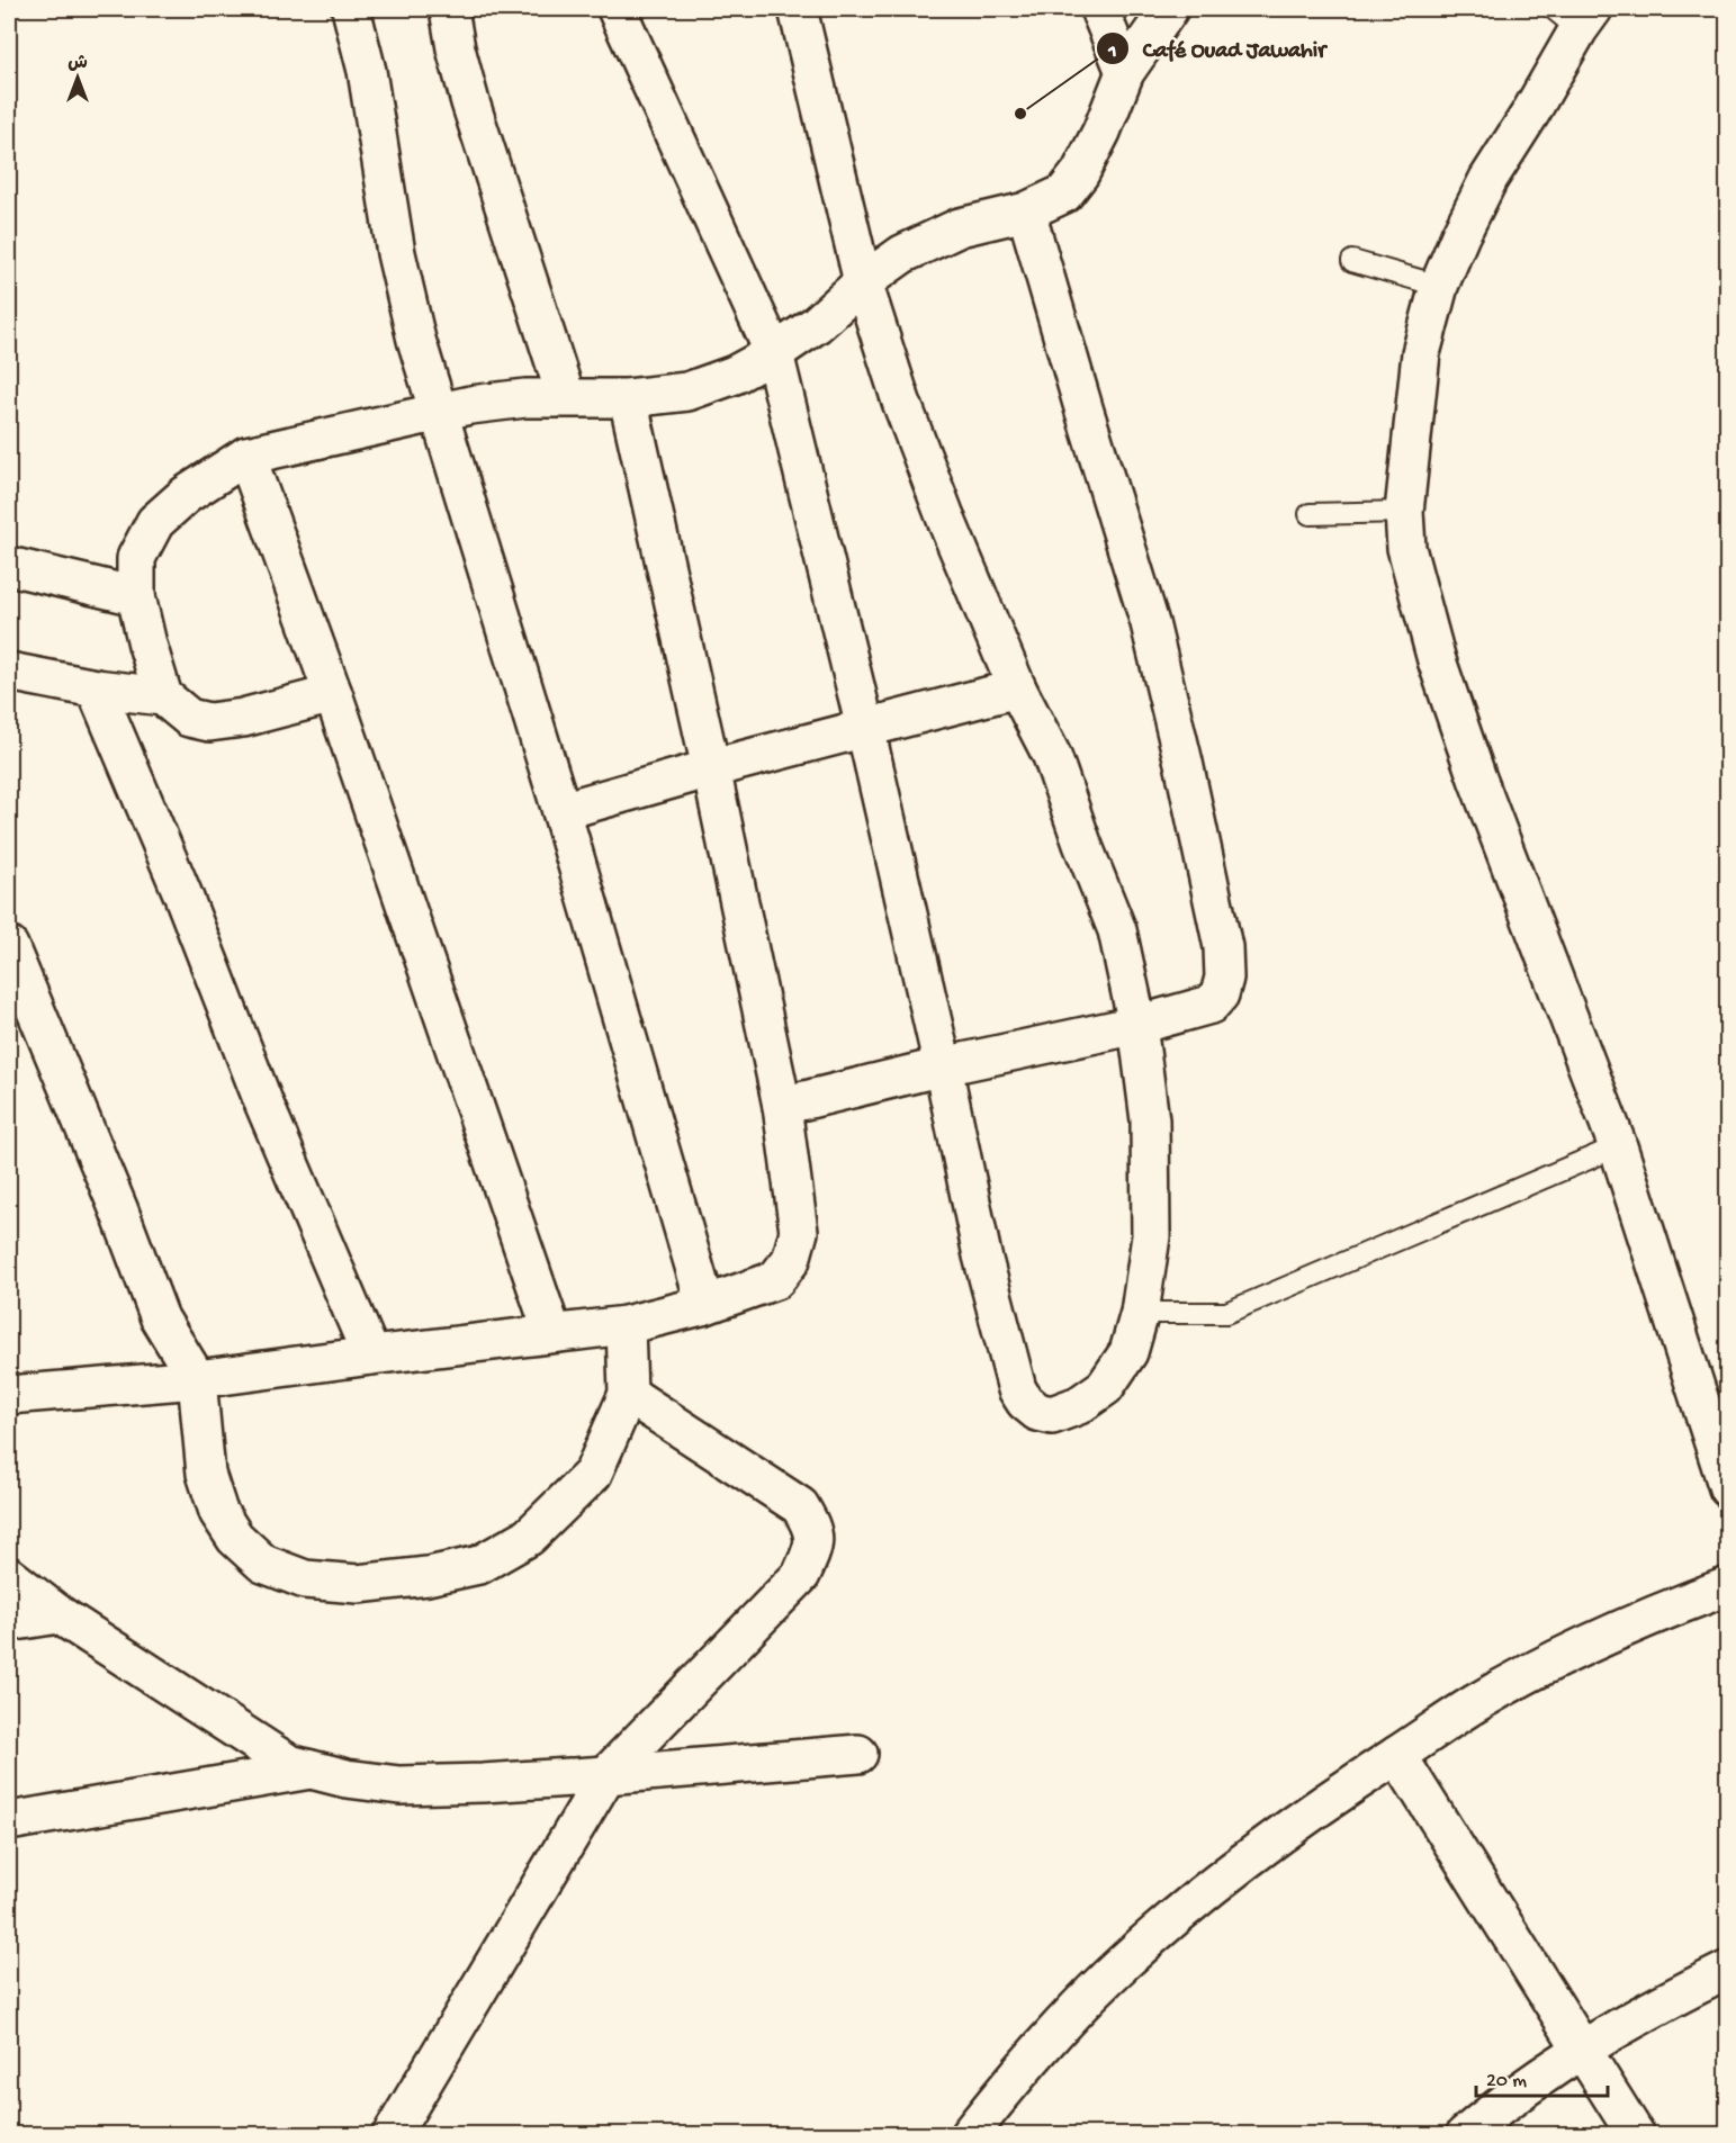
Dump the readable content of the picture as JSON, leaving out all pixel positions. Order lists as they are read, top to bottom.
{
  "places": ["Café Ouad Jawahir"],
  "scale_bar": "20 m",
  "north": "top"
}
